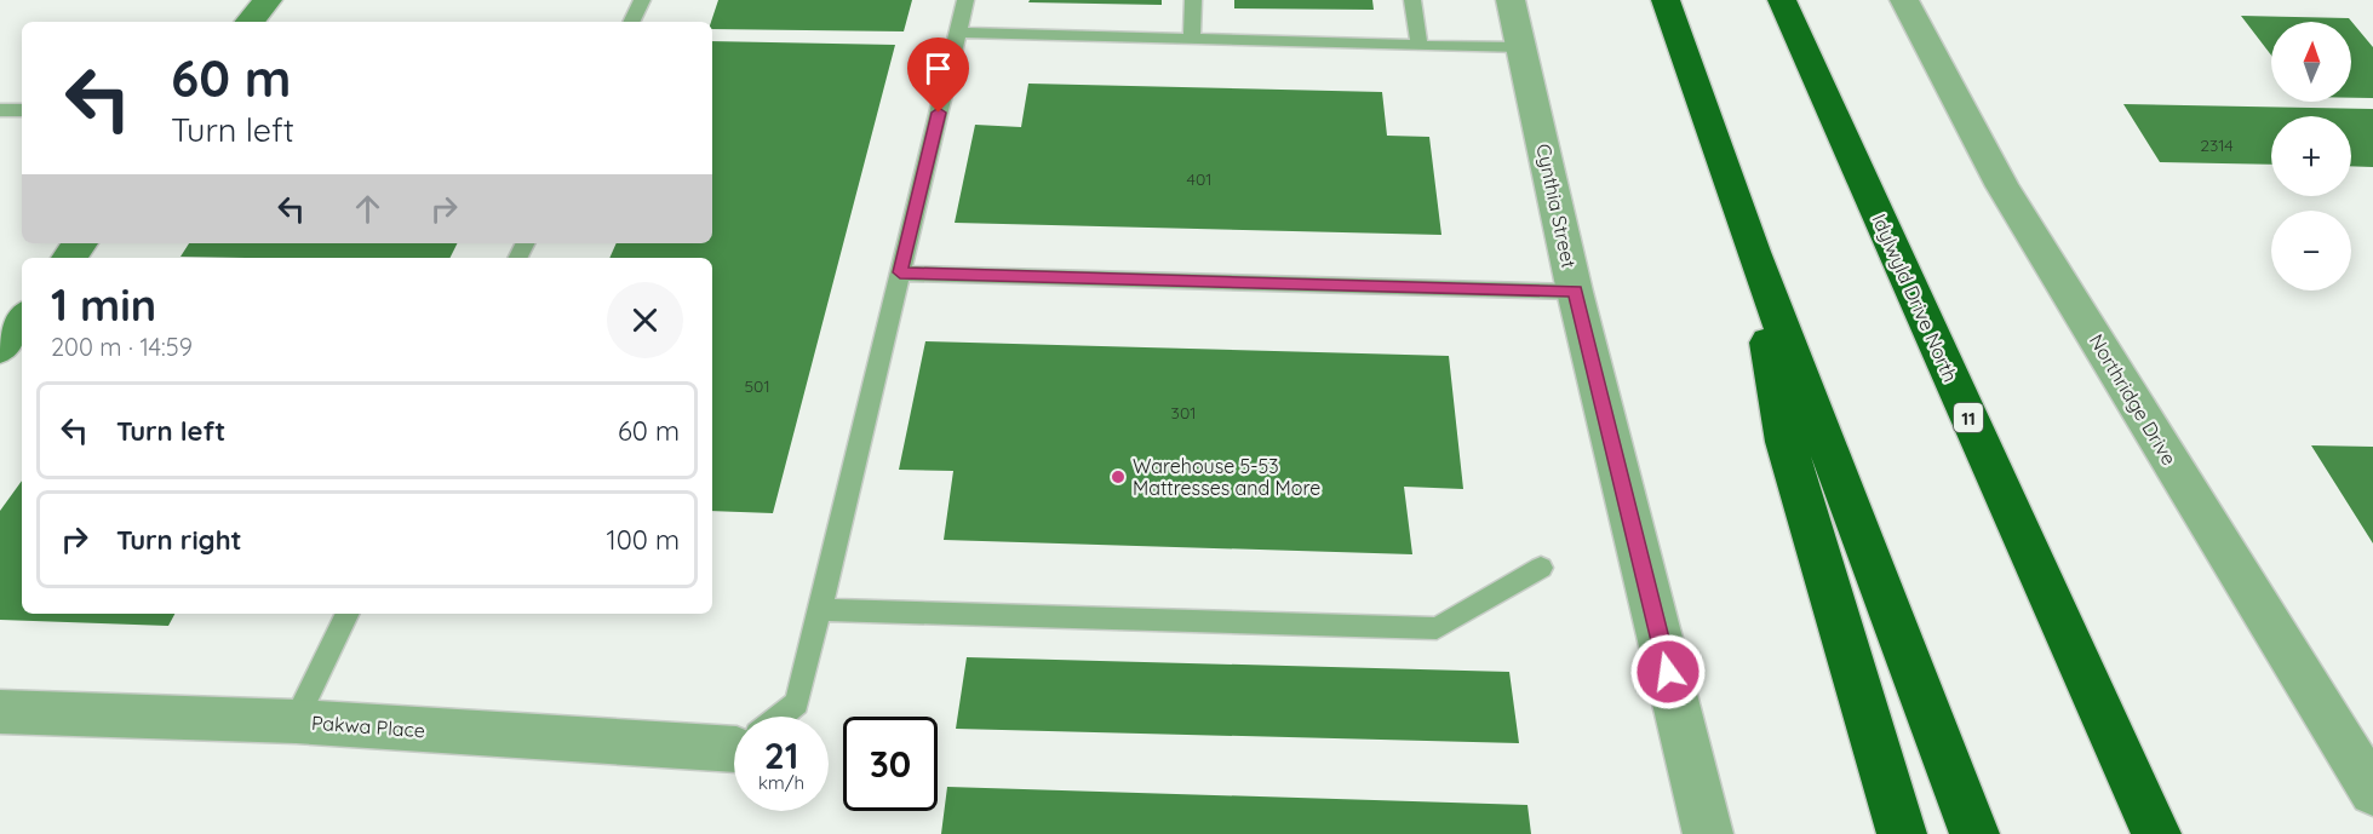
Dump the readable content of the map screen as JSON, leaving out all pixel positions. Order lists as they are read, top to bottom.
{
  "streets": {
    "highway": ["Idylwyld Drive North", "11"],
    "street": ["Cynthia Street", "Northridge Drive", "Pakwa Place"]
  },
  "places": ["Warehouse 5-53 Mattresses and More"],
  "house_numbers": [
    "2314",
    "401",
    "501",
    "301"
  ],
  "north": "top",
  "page": {
    "map_buttons": ["+", "−"],
    "turn": ["60 m", "Turn left"],
    "heading": ["1 min", "200 m · 14:59"],
    "list": [
      {
        "name": "Turn left",
        "value": "60 m"
      },
      {
        "name": "Turn right",
        "value": "100 m"
      }
    ],
    "speed": "21 km/h",
    "limit": "30"
  }
}
